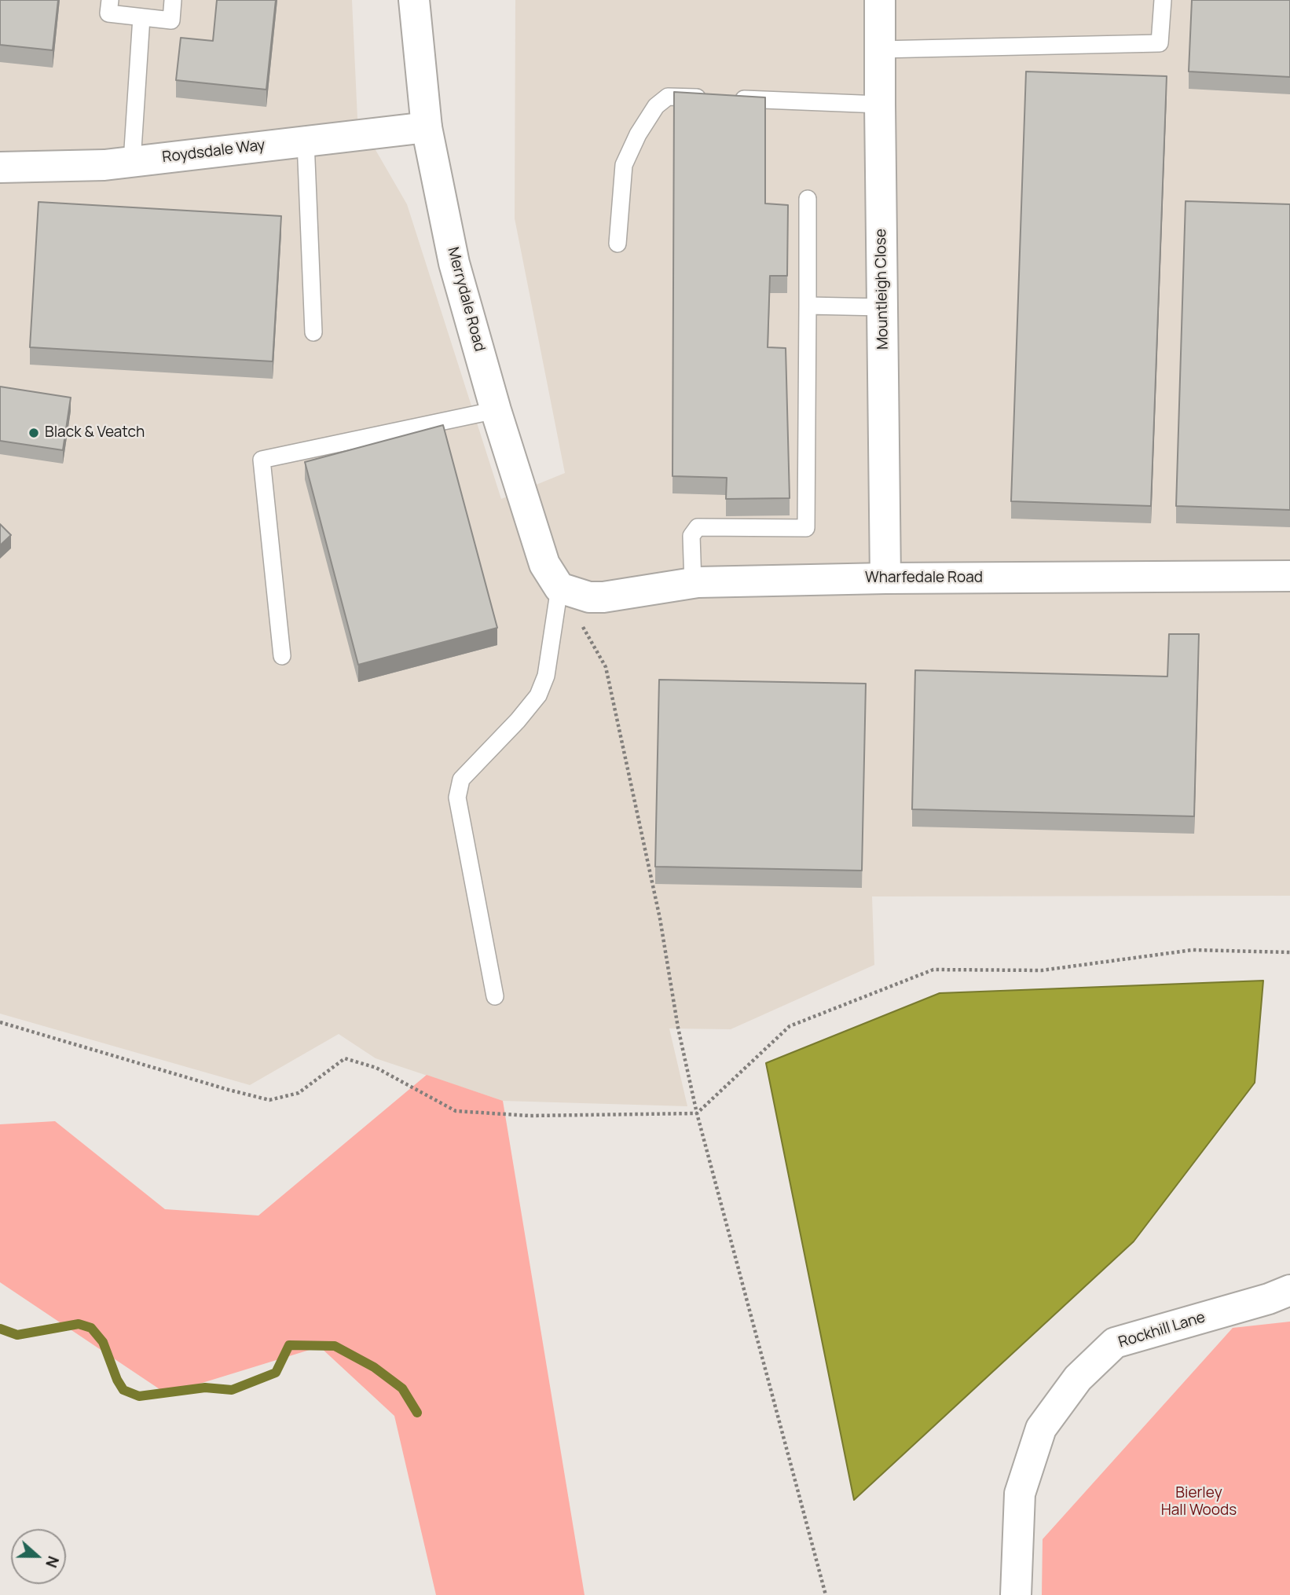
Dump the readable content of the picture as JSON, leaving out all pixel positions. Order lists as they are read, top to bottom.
{
  "streets": {
    "street": [
      "Roydsdale Way",
      "Mountleigh Close",
      "Merrydale Road",
      "Wharfedale Road",
      "Rockhill Lane"
    ]
  },
  "crossings": [
    ["Roydsdale Way", "Merrydale Road"],
    ["Mountleigh Close", "Wharfedale Road"],
    ["Merrydale Road", "Wharfedale Road"]
  ],
  "parks": ["Bierley Hall Woods"],
  "places": ["Black & Veatch"],
  "north": "right"
}
